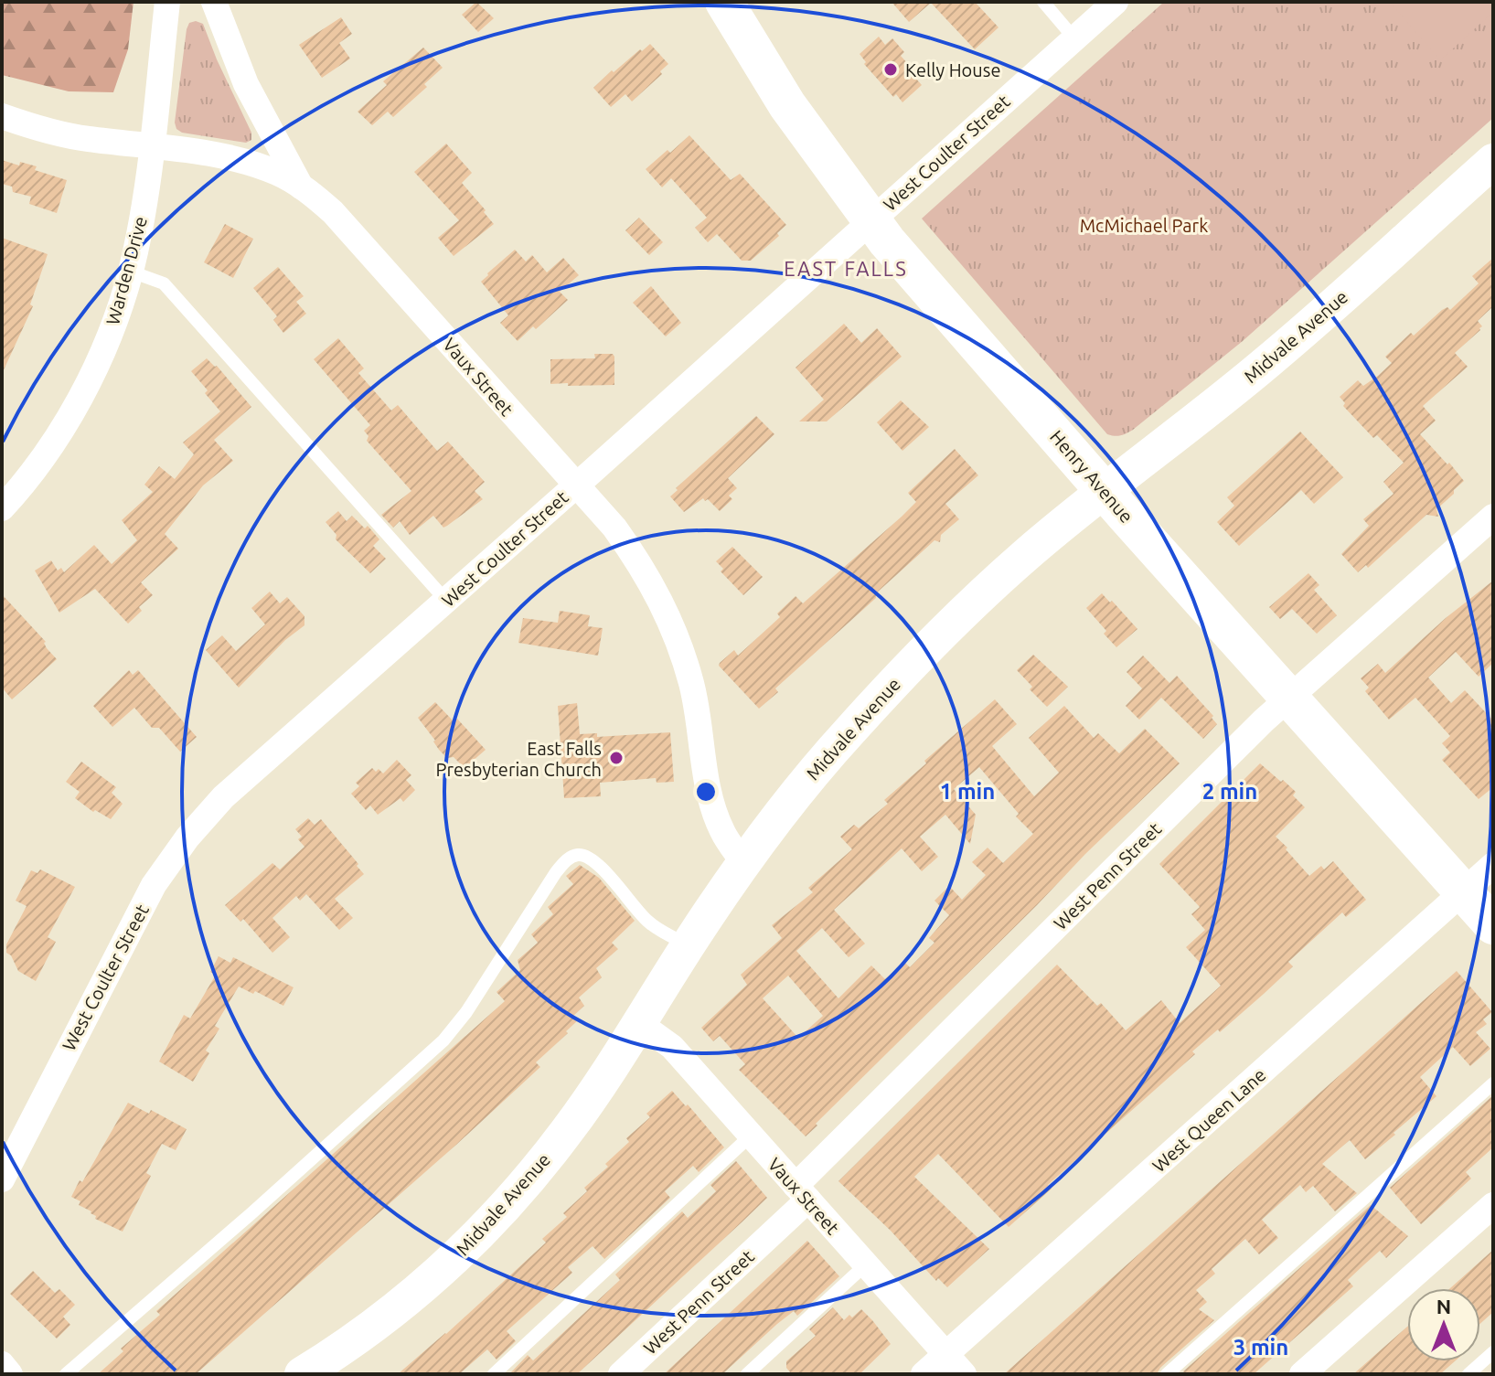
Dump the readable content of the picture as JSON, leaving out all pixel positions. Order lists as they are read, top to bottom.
{
  "streets": {
    "main road": ["Henry Avenue"],
    "street": [
      "West Coulter Street",
      "Warden Drive",
      "Midvale Avenue",
      "Vaux Street",
      "West Penn Street",
      "West Queen Lane"
    ]
  },
  "crossings": [
    ["West Coulter Street", "Vaux Street"],
    ["West Coulter Street", "Henry Avenue"],
    ["Warden Drive", "Vaux Street"],
    ["Midvale Avenue", "Vaux Street"],
    ["Midvale Avenue", "Henry Avenue"],
    ["Vaux Street", "West Penn Street"],
    ["Vaux Street", "West Queen Lane"],
    ["Henry Avenue", "West Penn Street"],
    ["Henry Avenue", "West Queen Lane"]
  ],
  "districts": ["EAST FALLS"],
  "parks": ["McMichael Park"],
  "places": ["Kelly House", "East Falls Presbyterian Church"],
  "north": "top",
  "rings": ["1 min", "2 min", "3 min"]
}
